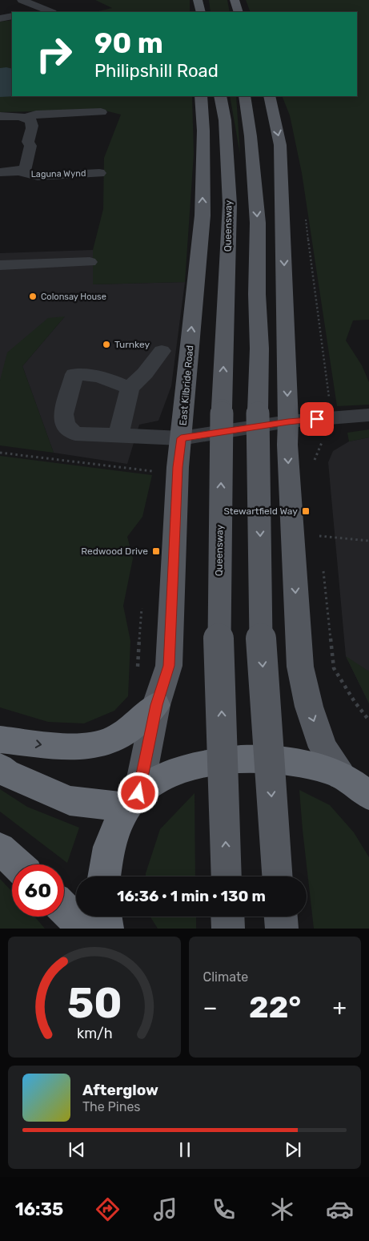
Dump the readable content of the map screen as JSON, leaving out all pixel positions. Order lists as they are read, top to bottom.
{
  "streets": {
    "main road": ["Queensway", "East Kilbride Road"],
    "street": ["Laguna Wynd"]
  },
  "places": {
    "other": ["Colonsay House", "Turnkey"],
    "transit": ["Stewartfield Way", "Redwood Drive"]
  },
  "page": {
    "turn": ["90 m", "Philipshill Road"],
    "limit": "60",
    "trip": "16:36 · 1 min · 130 m",
    "tile": "Climate",
    "heat": ["−", "22°", "+"],
    "song": ["Afterglow", "The Pines"],
    "tabs": "16:35",
    "gauge": ["50", "km/h"]
  }
}
